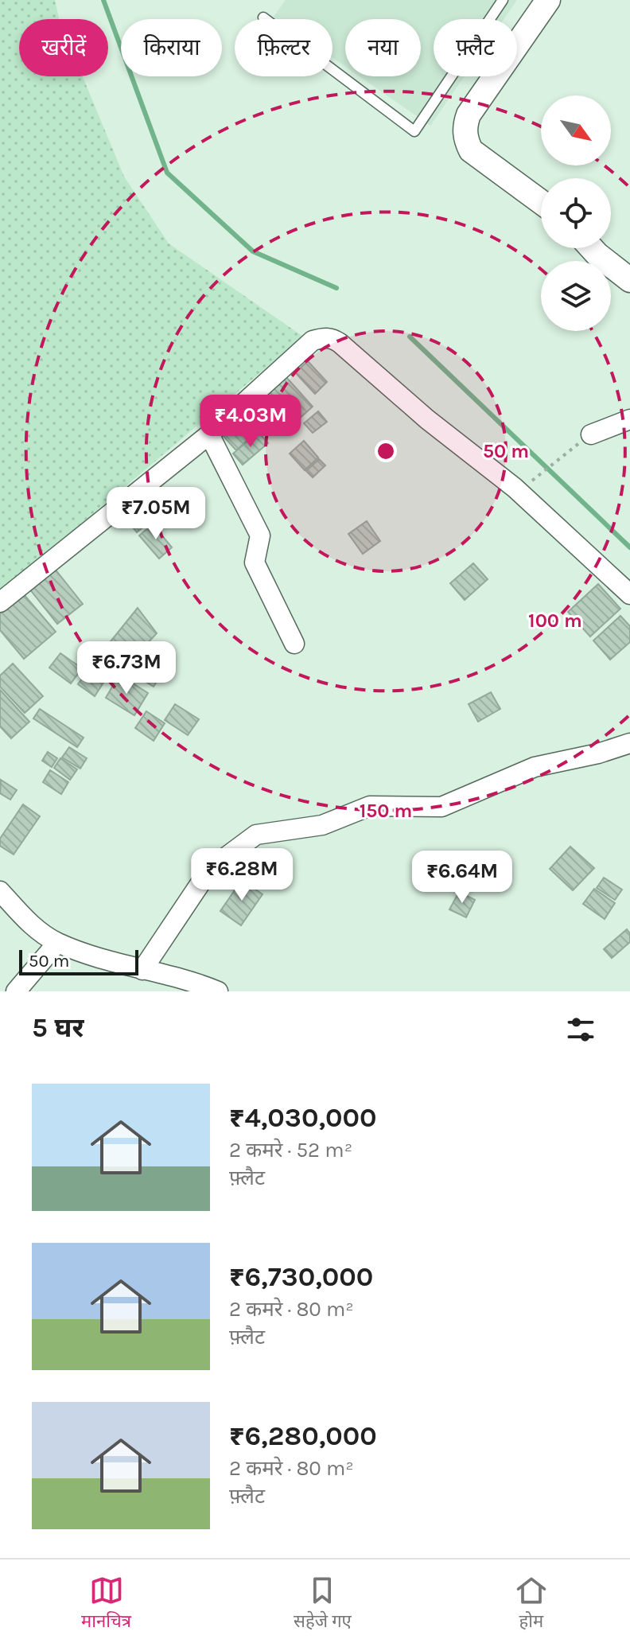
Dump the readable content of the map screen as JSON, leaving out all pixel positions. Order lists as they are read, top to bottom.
{
  "scale_bar": "50 m",
  "north": "bottom right",
  "page": {
    "chip": [
      "खरीदें",
      "किराया",
      "फ़िल्टर",
      "नया",
      "फ़्लैट"
    ],
    "price": [
      "₹4.03M",
      "₹7.05M",
      "₹6.73M",
      "₹6.28M",
      "₹6.64M"
    ],
    "scale": "50 m",
    "heading": "5 घर",
    "list": [
      {
        "name": "₹4,030,000",
        "note": "2 कमरे · 52 m² · फ़्लैट"
      },
      {
        "name": "₹6,730,000",
        "note": "2 कमरे · 80 m² · फ़्लैट"
      },
      {
        "name": "₹6,280,000",
        "note": "2 कमरे · 80 m² · फ़्लैट"
      }
    ],
    "tabs": ["मानचित्र", "सहेजे गए", "होम"]
  },
  "rings": ["50 m", "100 m", "150 m"]
}
